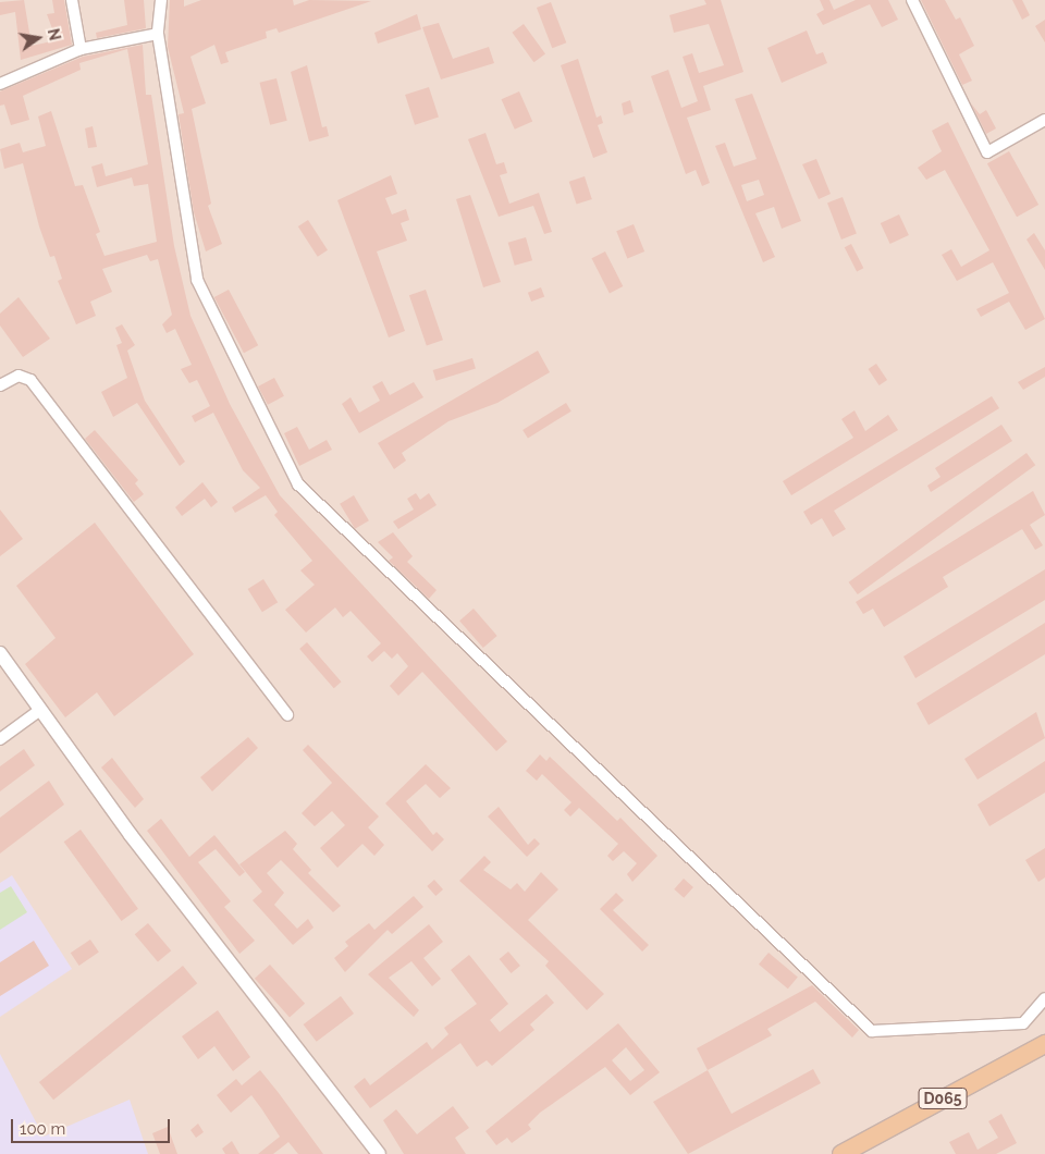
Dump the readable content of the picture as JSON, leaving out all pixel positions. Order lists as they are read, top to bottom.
{
  "streets": {
    "main road": ["D065"]
  },
  "scale_bar": "100 m",
  "north": "right"
}
